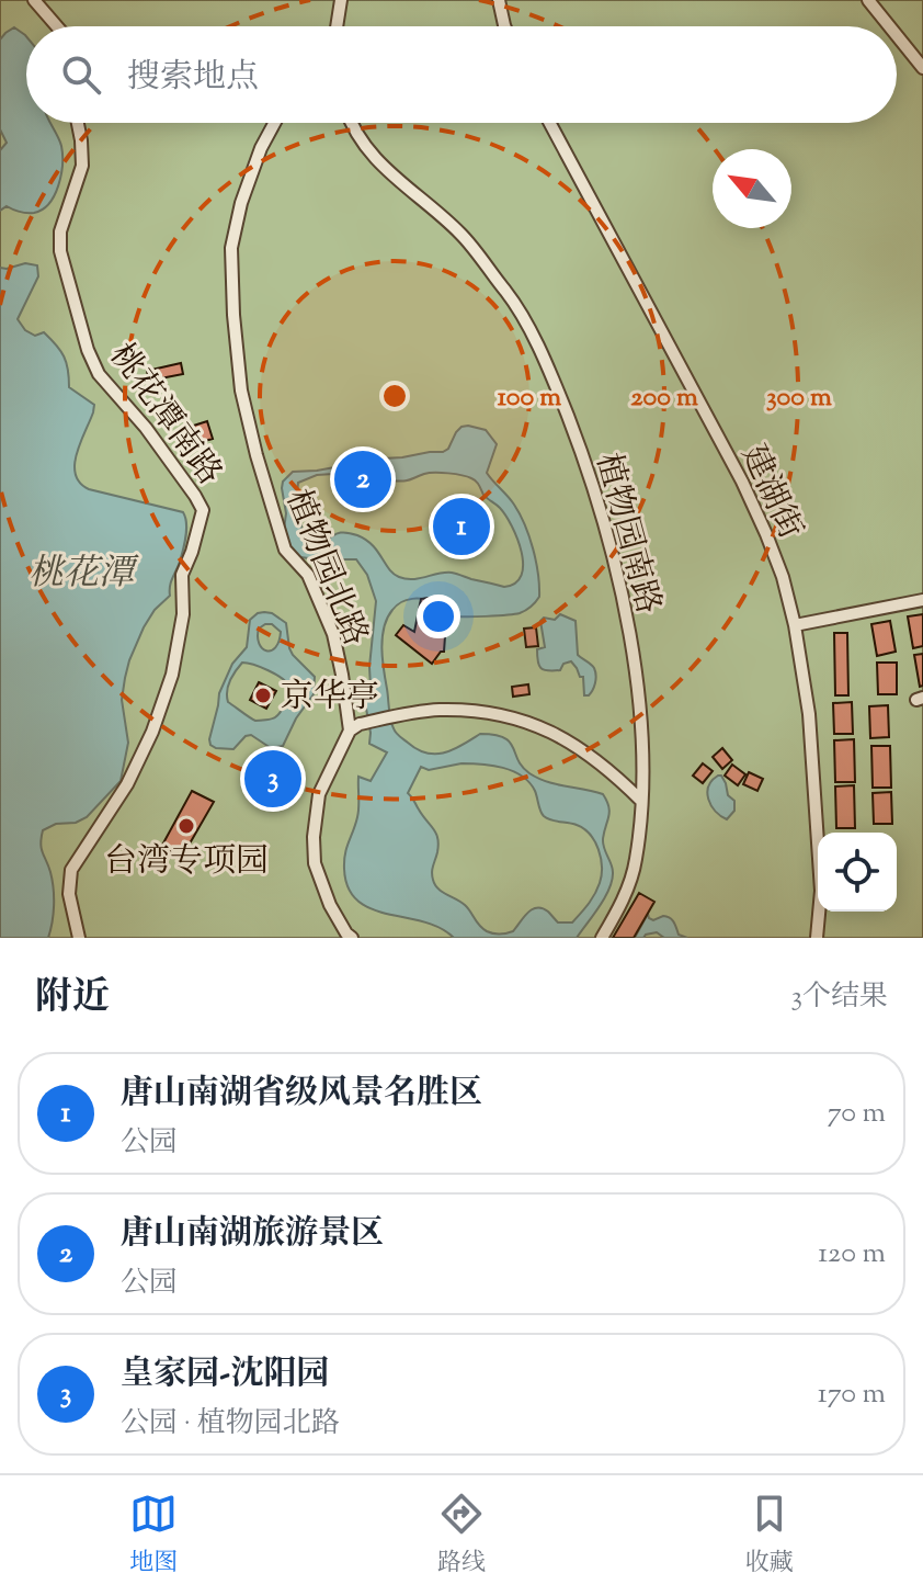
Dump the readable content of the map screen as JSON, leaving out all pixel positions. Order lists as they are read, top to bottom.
{
  "streets": {
    "street": [
      "桃花潭南路",
      "建湖街",
      "植物园南路",
      "植物园北路"
    ]
  },
  "water": ["桃花潭"],
  "places": ["京华亭", "台湾专项园"],
  "north": "top left",
  "page": {
    "search": "搜索地点",
    "pins": ["2", "1", "3"],
    "heading": ["附近", "3个结果"],
    "list": [
      {
        "mark": "1",
        "name": "唐山南湖省级风景名胜区",
        "note": "公园",
        "value": "70 m"
      },
      {
        "mark": "2",
        "name": "唐山南湖旅游景区",
        "note": "公园",
        "value": "120 m"
      },
      {
        "mark": "3",
        "name": "皇家园-沈阳园",
        "note": "公园 · 植物园北路",
        "value": "170 m"
      }
    ],
    "nav": ["地图", "路线", "收藏"]
  },
  "rings": ["100 m", "200 m", "300 m"]
}
